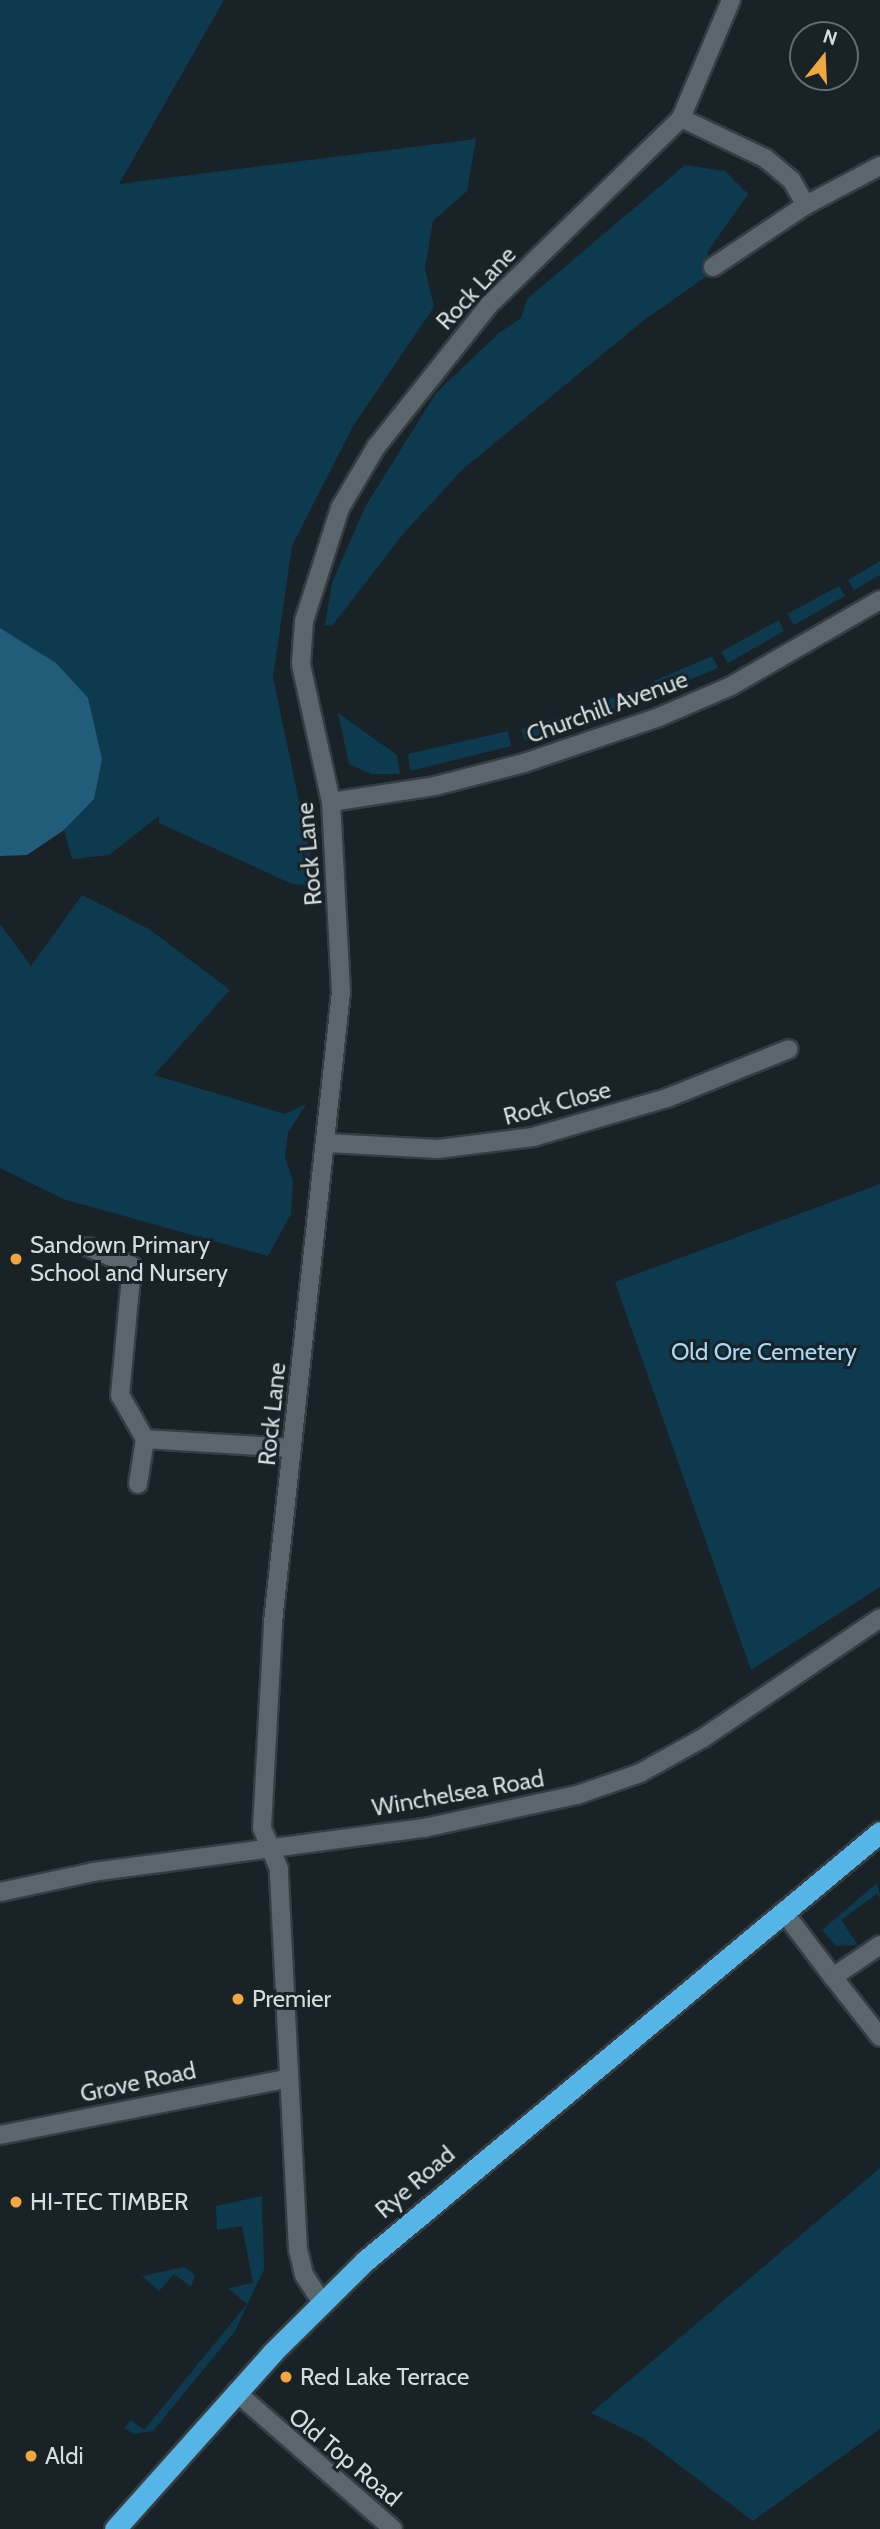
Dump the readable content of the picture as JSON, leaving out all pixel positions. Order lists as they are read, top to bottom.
{
  "streets": {
    "highway": ["Rye Road"],
    "street": [
      "Rock Lane",
      "Churchill Avenue",
      "Rock Close",
      "Winchelsea Road",
      "Grove Road",
      "Old Top Road"
    ]
  },
  "crossings": [
    ["Rock Lane", "Churchill Avenue"],
    ["Rock Lane", "Rock Close"],
    ["Rock Lane", "Winchelsea Road"],
    ["Rye Road", "Old Top Road"]
  ],
  "parks": ["Old Ore Cemetery"],
  "places": [
    "Sandown Primary School and Nursery",
    "Premier",
    "HI-TEC TIMBER",
    "Red Lake Terrace",
    "Aldi"
  ],
  "north": "top"
}
